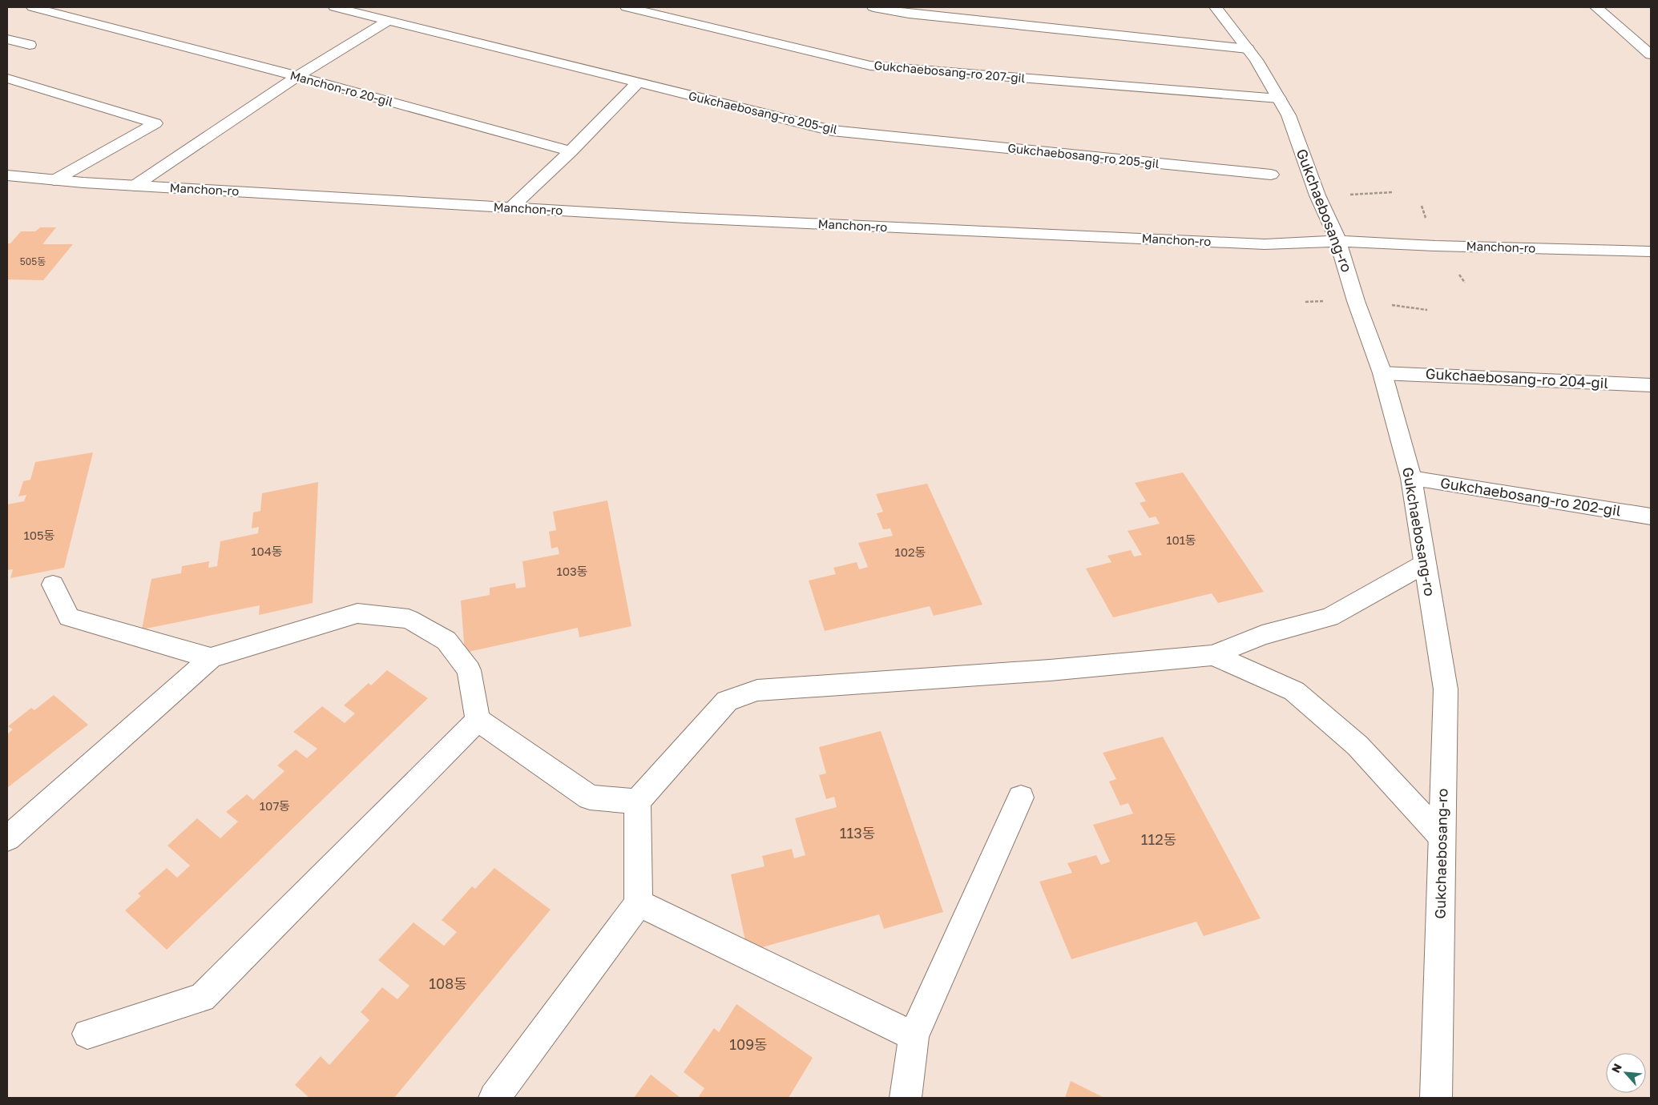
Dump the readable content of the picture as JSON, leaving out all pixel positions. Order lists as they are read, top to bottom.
{
  "streets": {
    "street": [
      "Gukchaebosang-ro 207-gil",
      "Manchon-ro 20-gil",
      "Gukchaebosang-ro 205-gil",
      "Manchon-ro",
      "Gukchaebosang-ro",
      "Gukchaebosang-ro 204-gil",
      "Gukchaebosang-ro 202-gil"
    ]
  },
  "crossings": [
    ["Gukchaebosang-ro 207-gil", "Gukchaebosang-ro"],
    ["Manchon-ro", "Gukchaebosang-ro"],
    ["Gukchaebosang-ro", "Gukchaebosang-ro 204-gil"],
    ["Gukchaebosang-ro", "Gukchaebosang-ro 202-gil"]
  ],
  "house_numbers": [
    "505동",
    "105동",
    "101동",
    "104동",
    "102동",
    "103동",
    "107동",
    "113동",
    "112동",
    "108동",
    "109동"
  ],
  "north": "top left"
}
